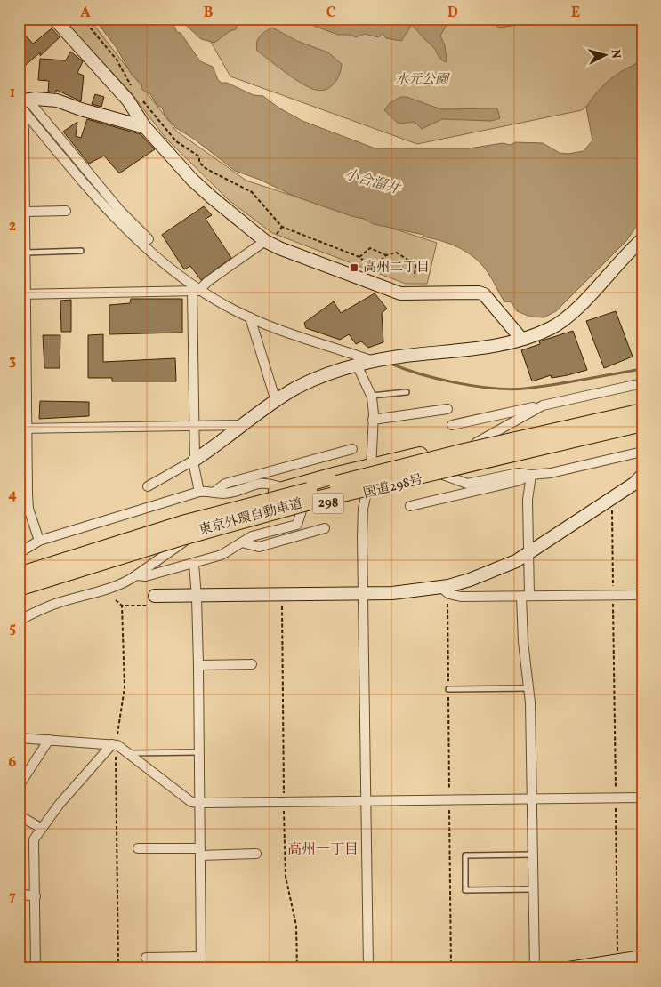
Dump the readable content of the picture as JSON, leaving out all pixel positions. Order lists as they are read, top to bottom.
{
  "streets": {
    "highway": ["国道298号", "298", "東京外環自動車道"]
  },
  "districts": ["高州一丁目"],
  "water": ["小合溜井"],
  "parks": ["水元公園"],
  "places": {
    "transit": ["高州二丁目"]
  },
  "north": "right",
  "grid": {
    "columns": [
      "A",
      "B",
      "C",
      "D",
      "E"
    ],
    "rows": [
      "1",
      "2",
      "3",
      "4",
      "5",
      "6",
      "7"
    ]
  }
}
